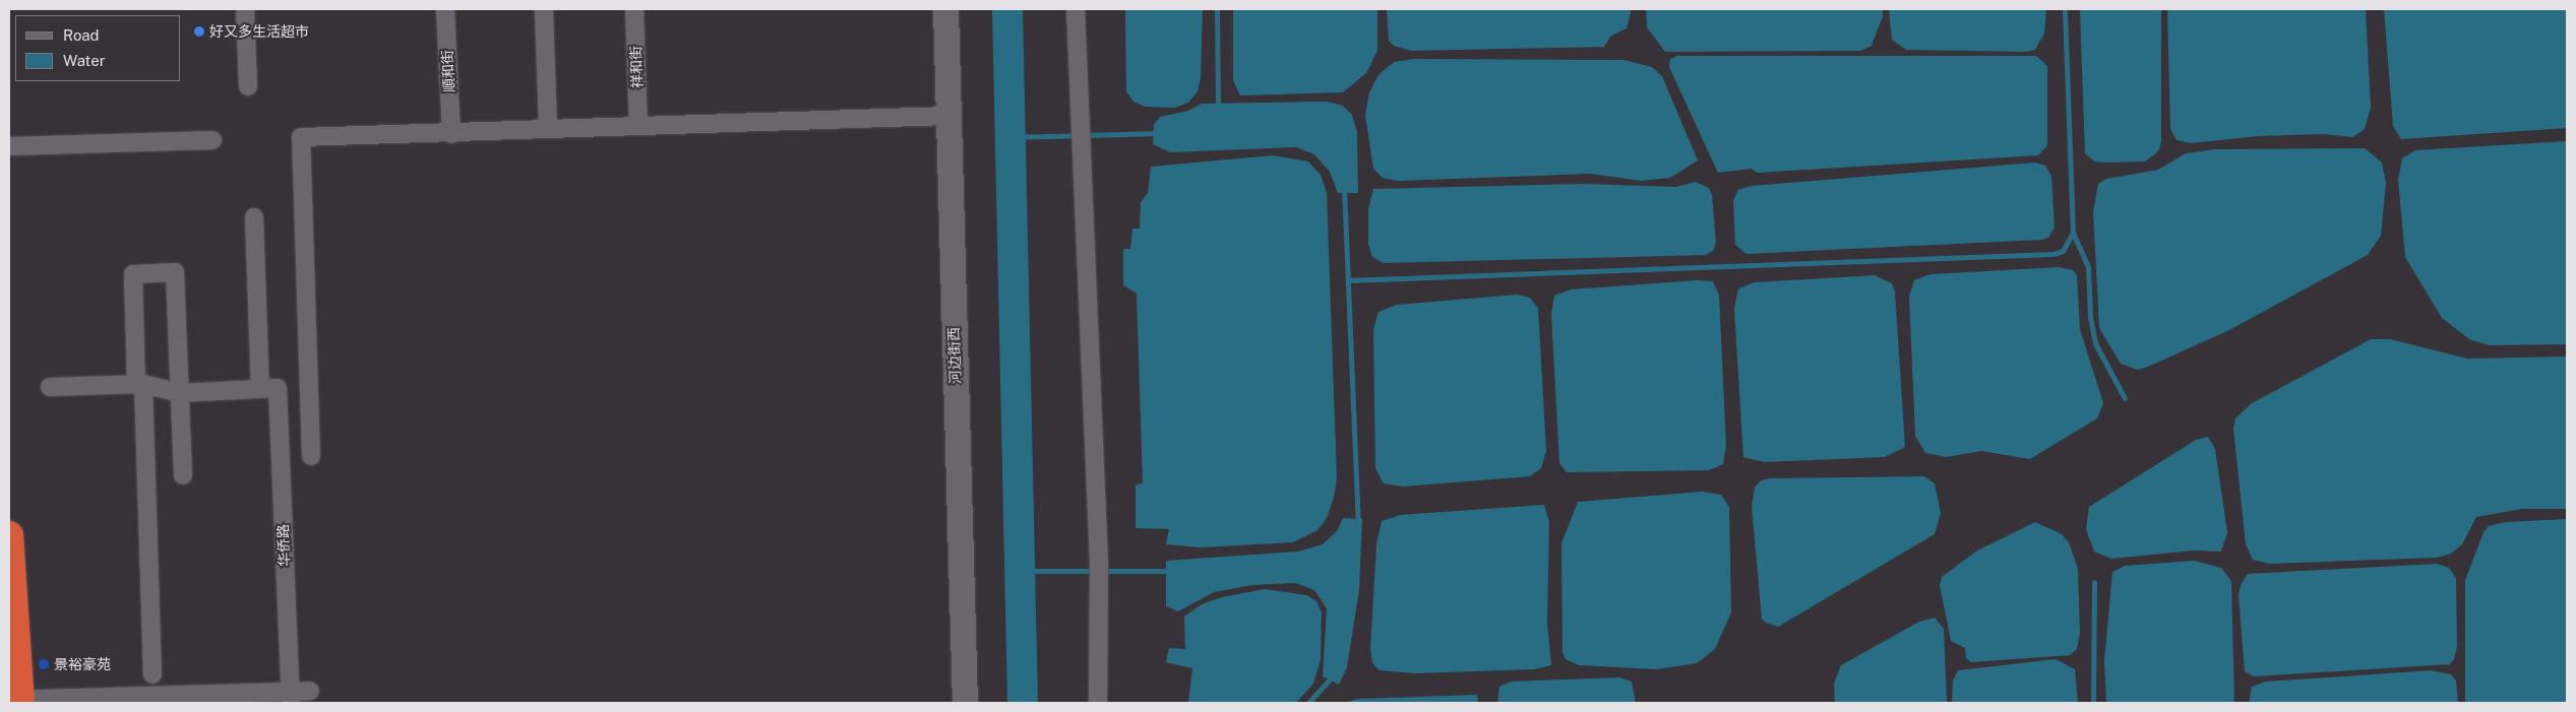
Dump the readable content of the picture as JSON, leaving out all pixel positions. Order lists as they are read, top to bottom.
{
  "streets": {
    "street": [
      "祥和街",
      "順和街",
      "河边街西",
      "华侨路"
    ]
  },
  "places": ["好又多生活超市", "景裕豪苑"],
  "legend": ["Road", "Water"]
}
